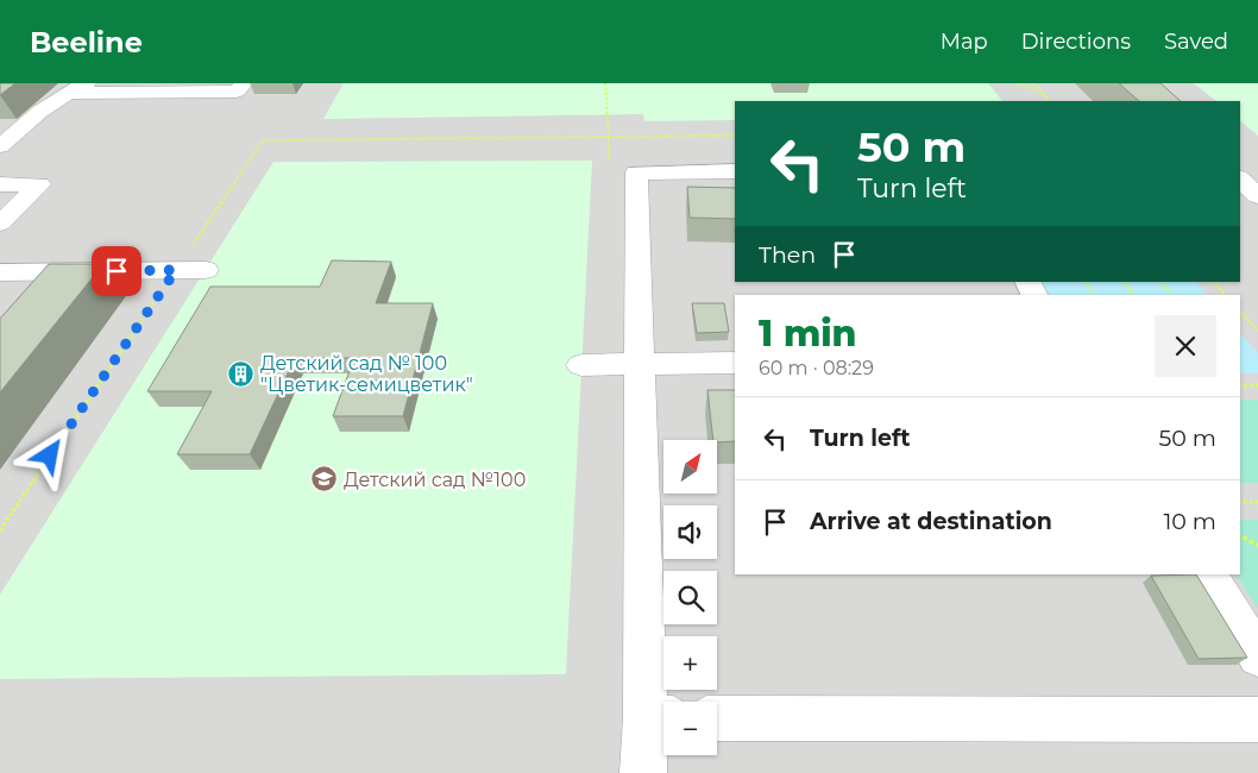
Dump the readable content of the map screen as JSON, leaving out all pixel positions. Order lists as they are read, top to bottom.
{
  "places": {
    "building": ["Детский сад № 100 \"Цветик-семицветик\""],
    "school or university": ["Детский сад №100"]
  },
  "north": "top right",
  "page": {
    "header": "Beeline",
    "nav": ["Map", "Directions", "Saved"],
    "turn": ["50 m", "Turn left"],
    "then": "Then",
    "heading": ["1 min", "60 m · 08:29"],
    "list": [
      {
        "name": "Turn left",
        "value": "50 m"
      },
      {
        "name": "Arrive at destination",
        "value": "10 m"
      }
    ],
    "map_buttons": ["+", "−"]
  }
}
